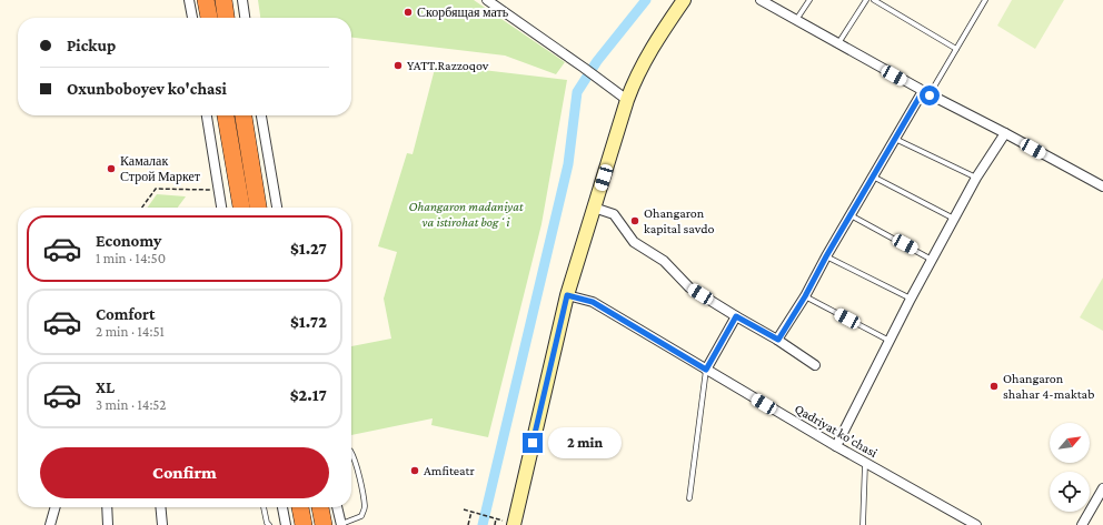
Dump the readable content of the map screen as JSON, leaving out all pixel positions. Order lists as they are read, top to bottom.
{
  "streets": {
    "street": ["Qadriyat ko'chasi"]
  },
  "parks": ["Ohangaron madaniyat va istirohat bogʻi"],
  "places": [
    "Скорбящая мать",
    "YATT.Razzoqov",
    "Камалак Строй Маркет",
    "Ohangaron kapital savdo",
    "Ohangaron shahar 4-maktab",
    "Amfiteatr"
  ],
  "north": "top right",
  "page": {
    "banner": ["Pickup", "Oxunboboyev ko'chasi"],
    "list": [
      {
        "name": "Economy",
        "note": "1 min · 14:50",
        "value": "$1.27"
      },
      {
        "name": "Comfort",
        "note": "2 min · 14:51",
        "value": "$1.72"
      },
      {
        "name": "XL",
        "note": "3 min · 14:52",
        "value": "$2.17"
      }
    ],
    "bubble": "2 min",
    "buttons": "Confirm"
  }
}
